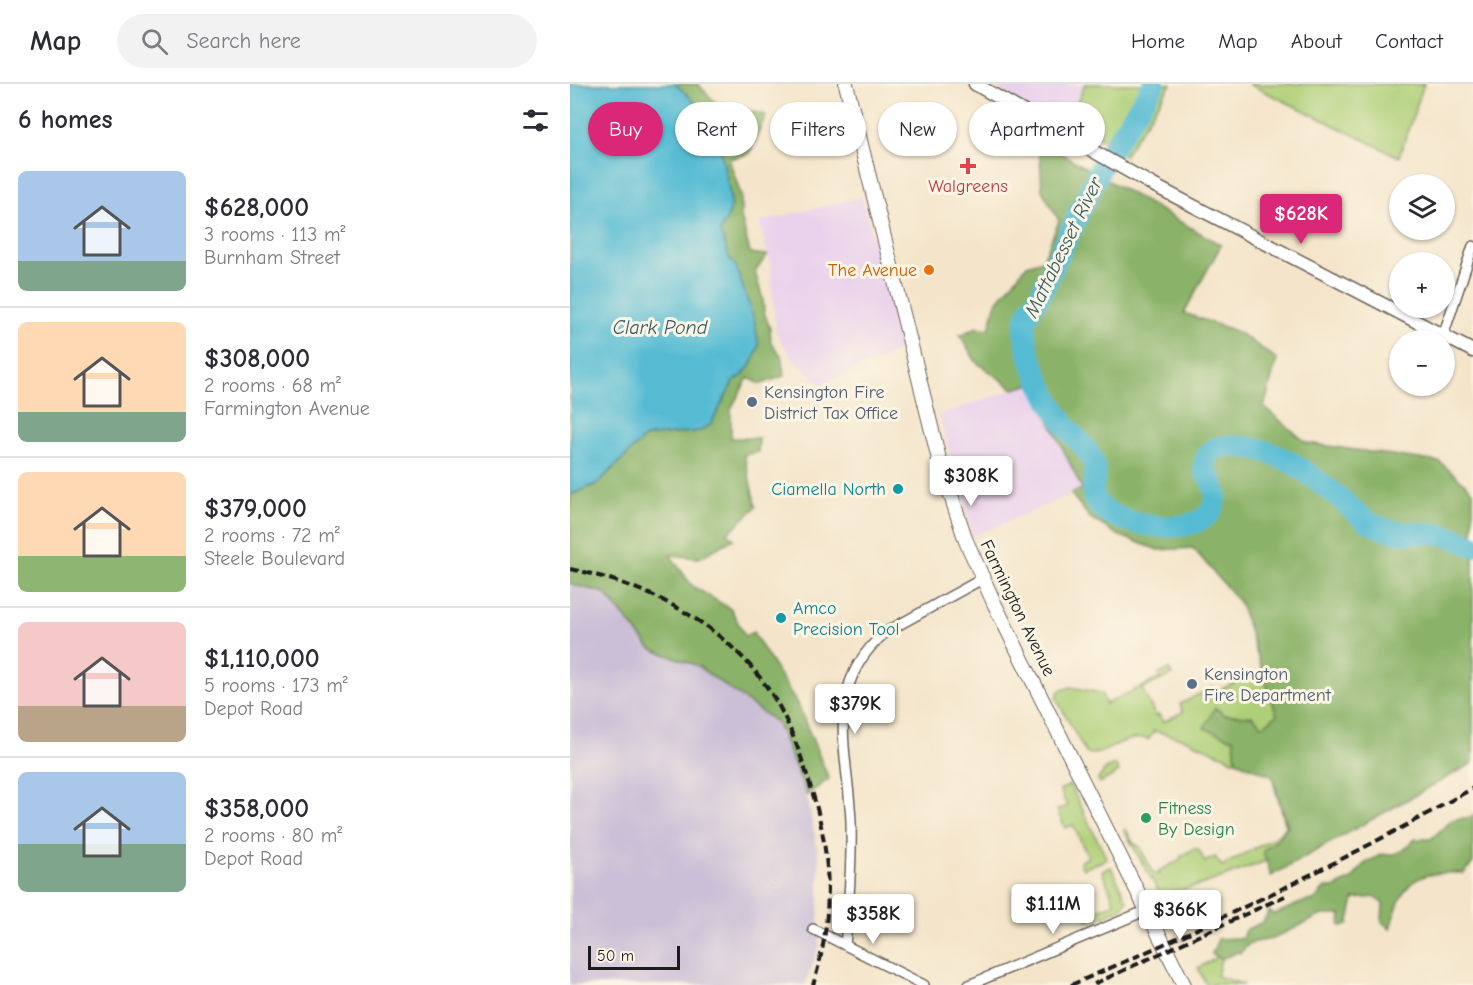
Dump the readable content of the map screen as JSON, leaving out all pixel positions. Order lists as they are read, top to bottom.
{
  "streets": {
    "main road": ["Farmington Avenue"]
  },
  "water": ["Mattabesset River", "Clark Pond"],
  "places": {
    "health": ["Walgreens"],
    "other": [
      "The Avenue",
      "Kensington Fire District Tax Office",
      "Ciamella North",
      "Amco Precision Tool",
      "Kensington Fire Department",
      "Fitness By Design"
    ]
  },
  "scale_bar": "50 m",
  "page": {
    "header": "Map",
    "search": "Search here",
    "nav": [
      "Home",
      "Map",
      "About",
      "Contact"
    ],
    "heading": "6 homes",
    "chip": [
      "Buy",
      "Rent",
      "Filters",
      "New",
      "Apartment"
    ],
    "list": [
      {
        "name": "$628,000",
        "note": "3 rooms · 113 m² · Burnham Street"
      },
      {
        "name": "$308,000",
        "note": "2 rooms · 68 m² · Farmington Avenue"
      },
      {
        "name": "$379,000",
        "note": "2 rooms · 72 m² · Steele Boulevard"
      },
      {
        "name": "$1,110,000",
        "note": "5 rooms · 173 m² · Depot Road"
      },
      {
        "name": "$358,000",
        "note": "2 rooms · 80 m² · Depot Road"
      }
    ],
    "map_buttons": ["+", "−"],
    "price": [
      "$628K",
      "$308K",
      "$379K",
      "$1.11M",
      "$366K",
      "$358K"
    ],
    "scale": "50 m"
  }
}
